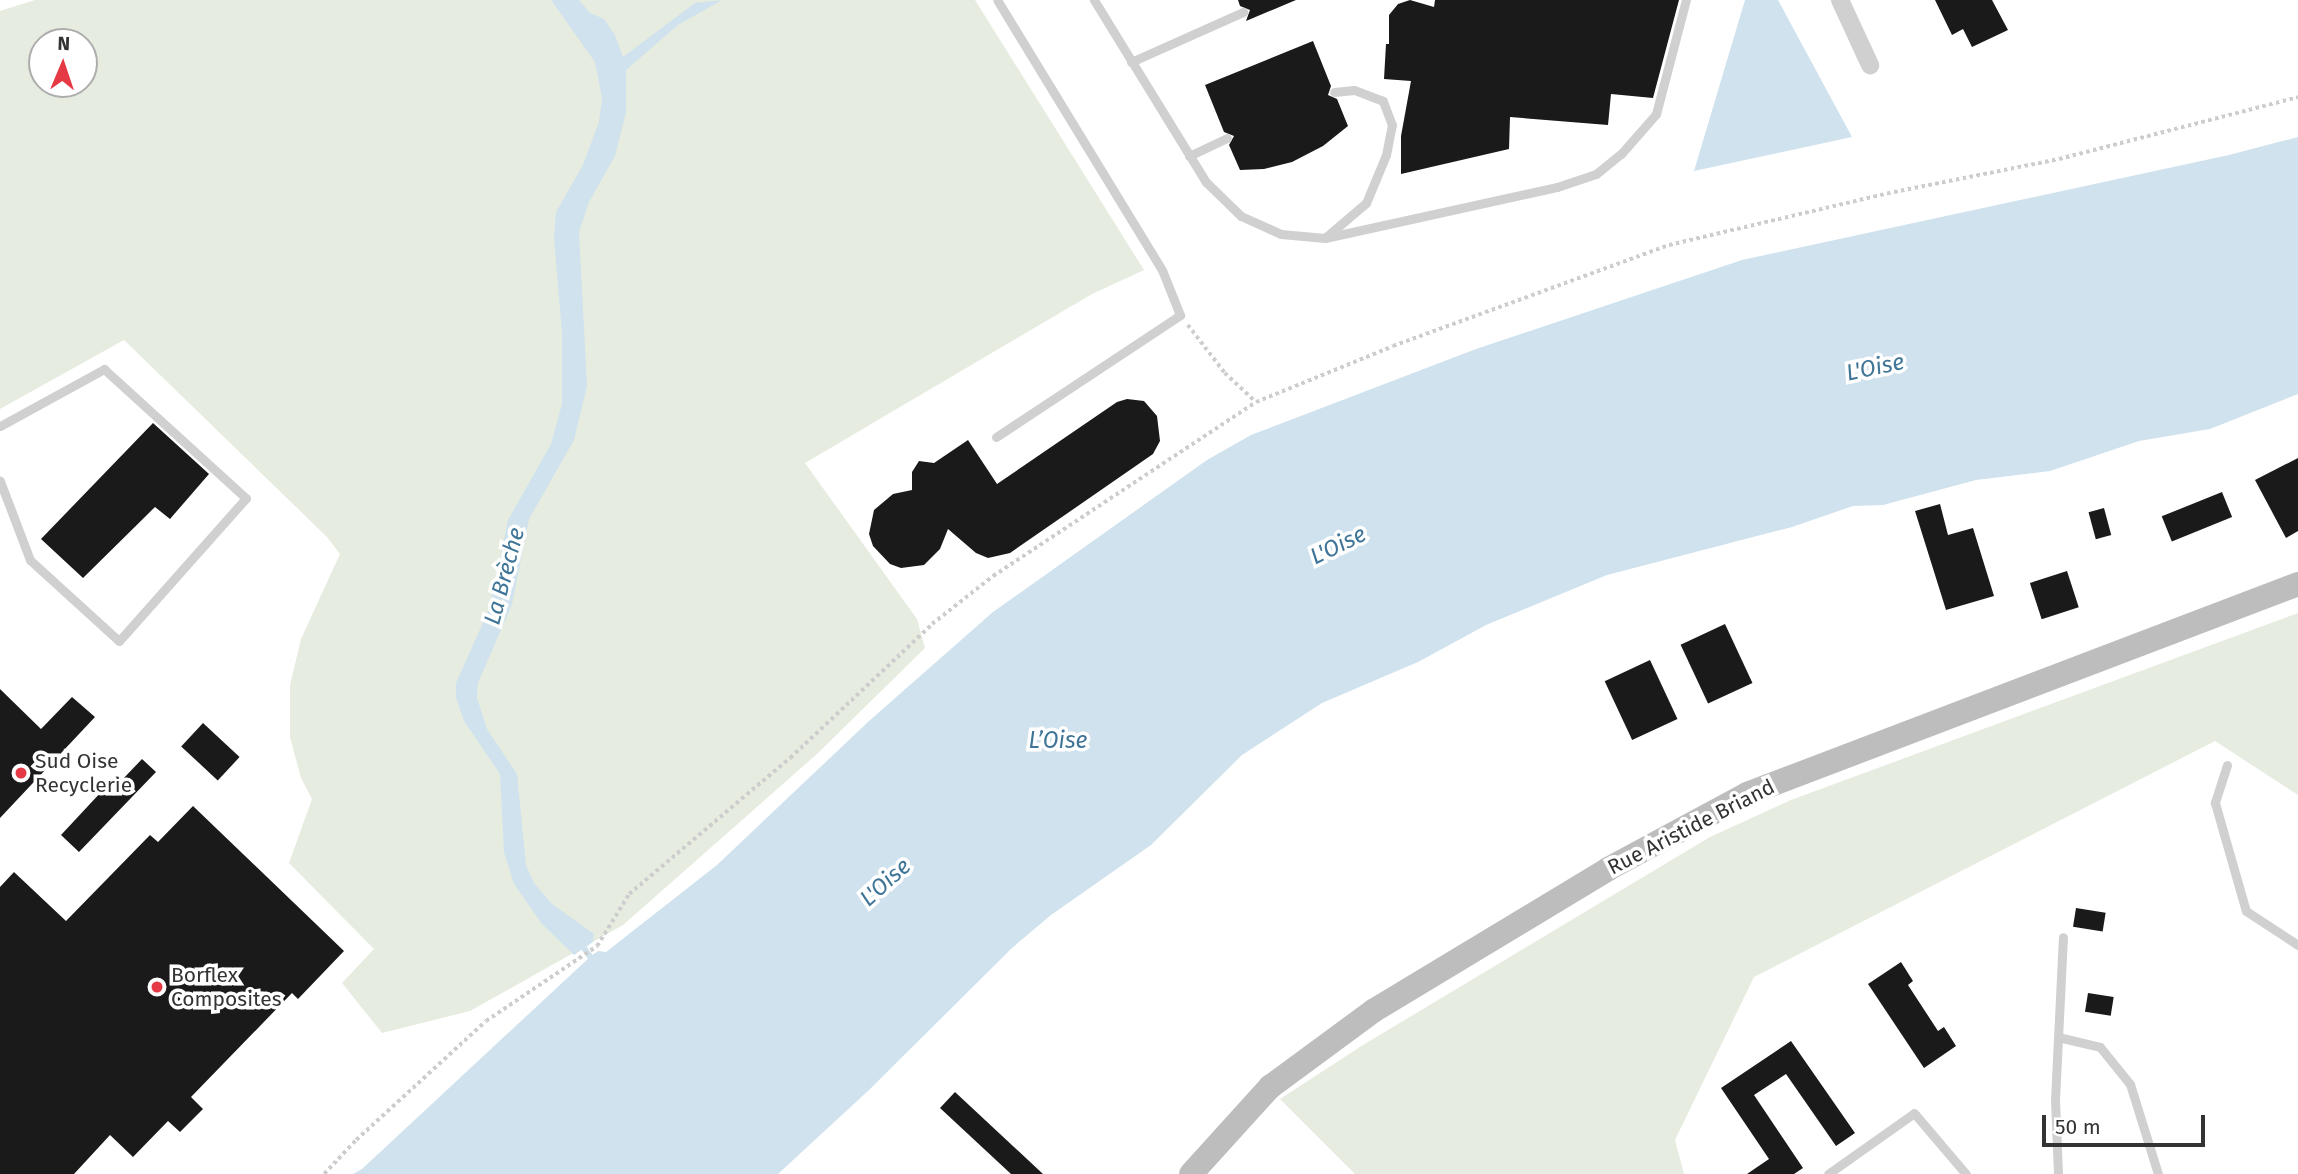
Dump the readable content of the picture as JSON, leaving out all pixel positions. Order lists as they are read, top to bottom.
{
  "streets": {
    "main road": ["Rue Aristide Briand"]
  },
  "water": ["L'Oise", "La Brèche", "L’Oise"],
  "places": ["Sud Oise Recyclerie", "Borflex Composites"],
  "scale_bar": "50 m",
  "north": "top"
}
